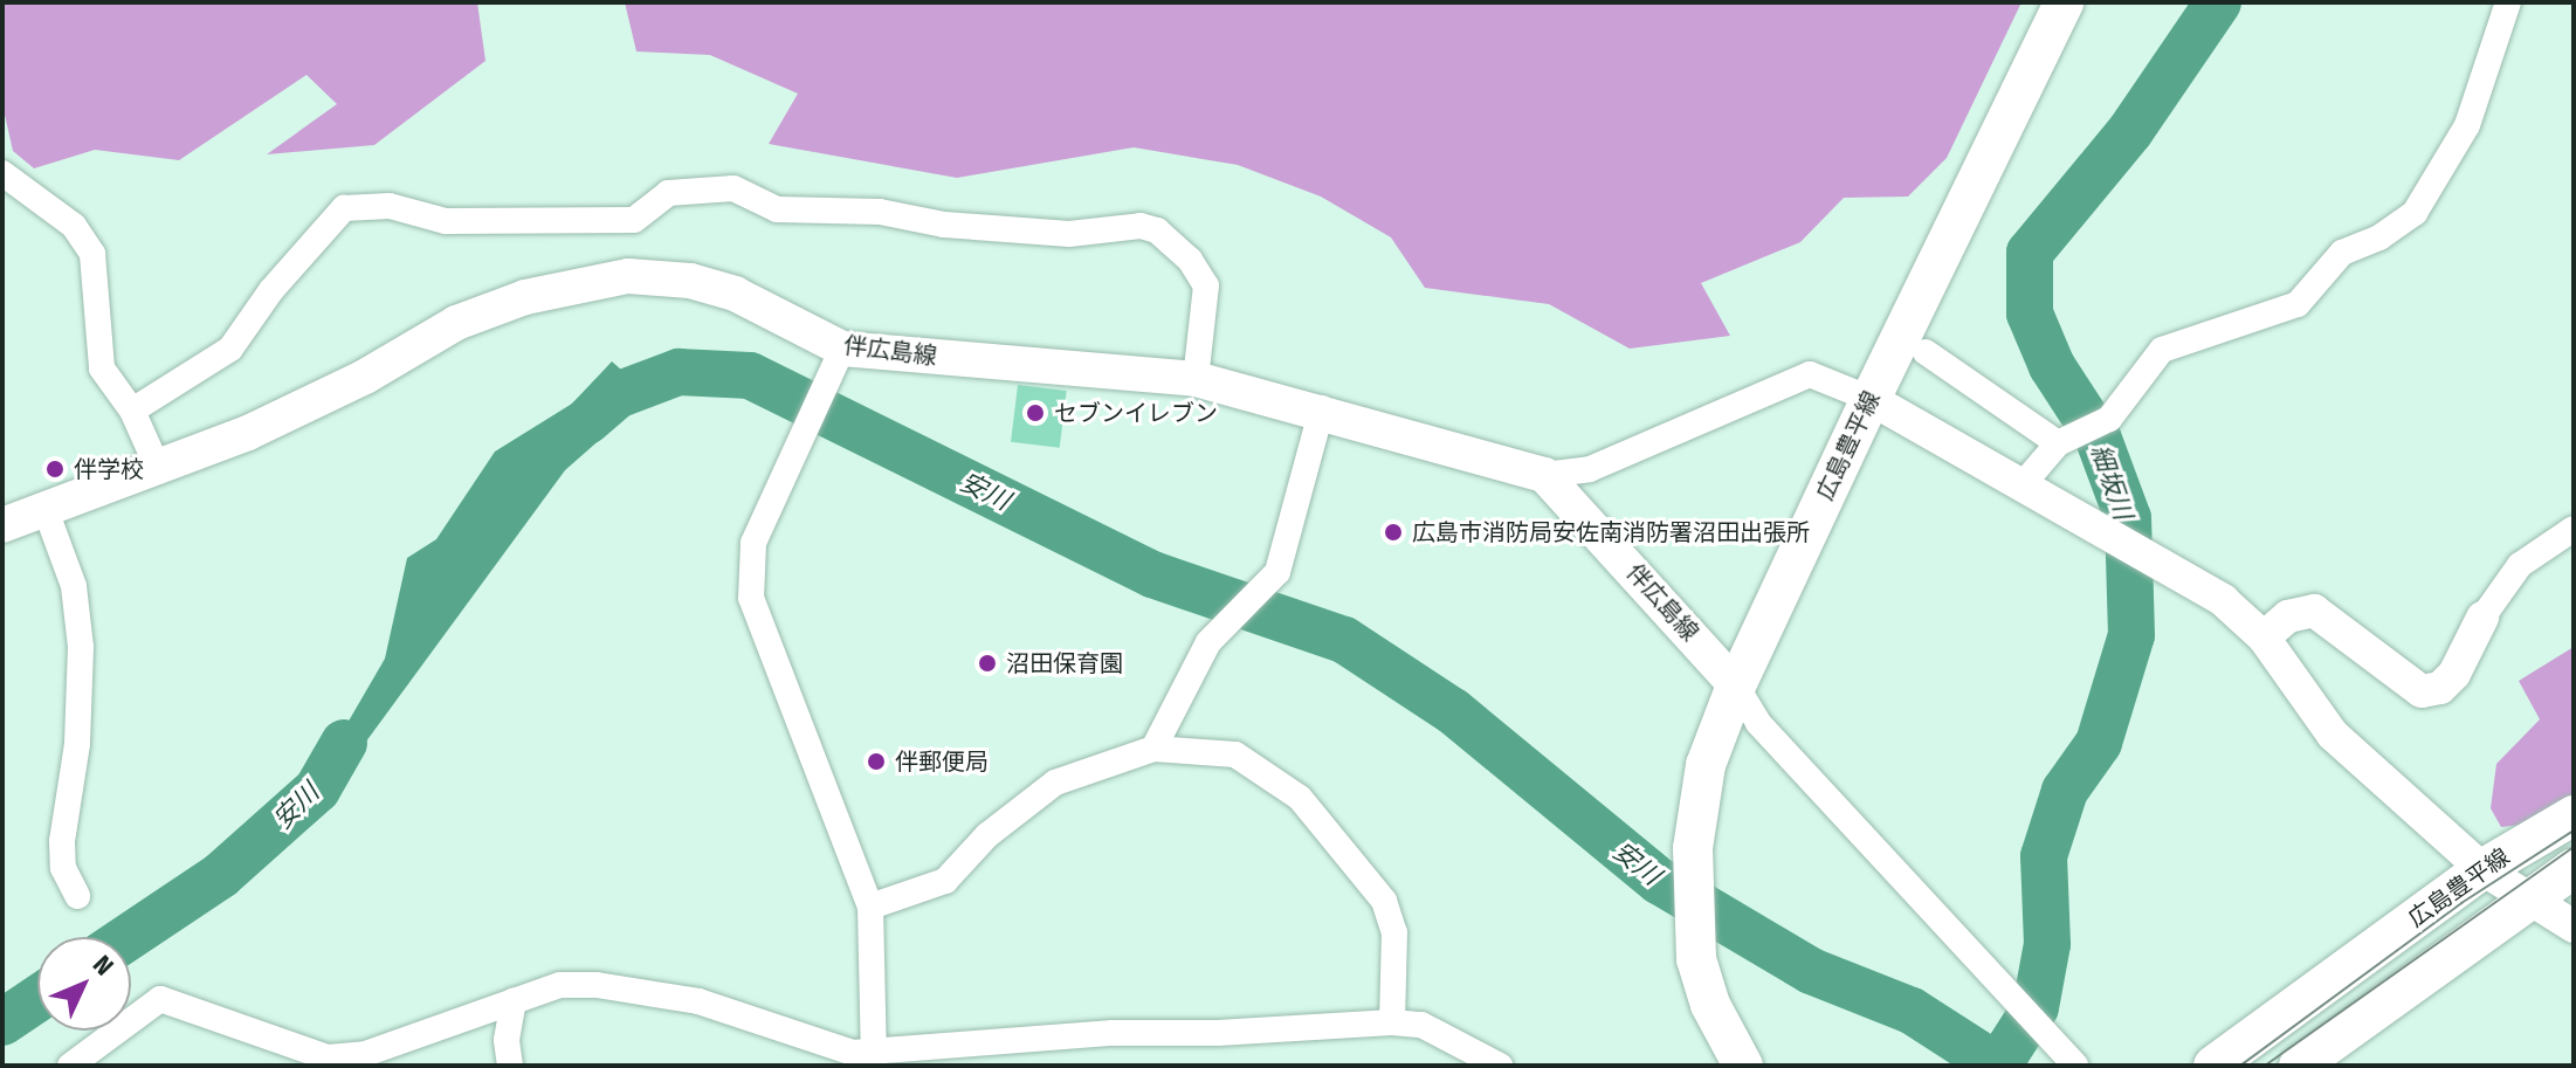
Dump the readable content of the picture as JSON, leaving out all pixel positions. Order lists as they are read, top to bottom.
{
  "streets": {
    "main road": ["伴広島線", "広島豊平線"]
  },
  "crossings": [
    ["伴広島線", "広島豊平線"]
  ],
  "water": ["細坂川", "安川"],
  "places": [
    "セブンイレブン",
    "伴学校",
    "広島市消防局安佐南消防署沼田出張所",
    "沼田保育園",
    "伴郵便局"
  ],
  "north": "top right"
}
